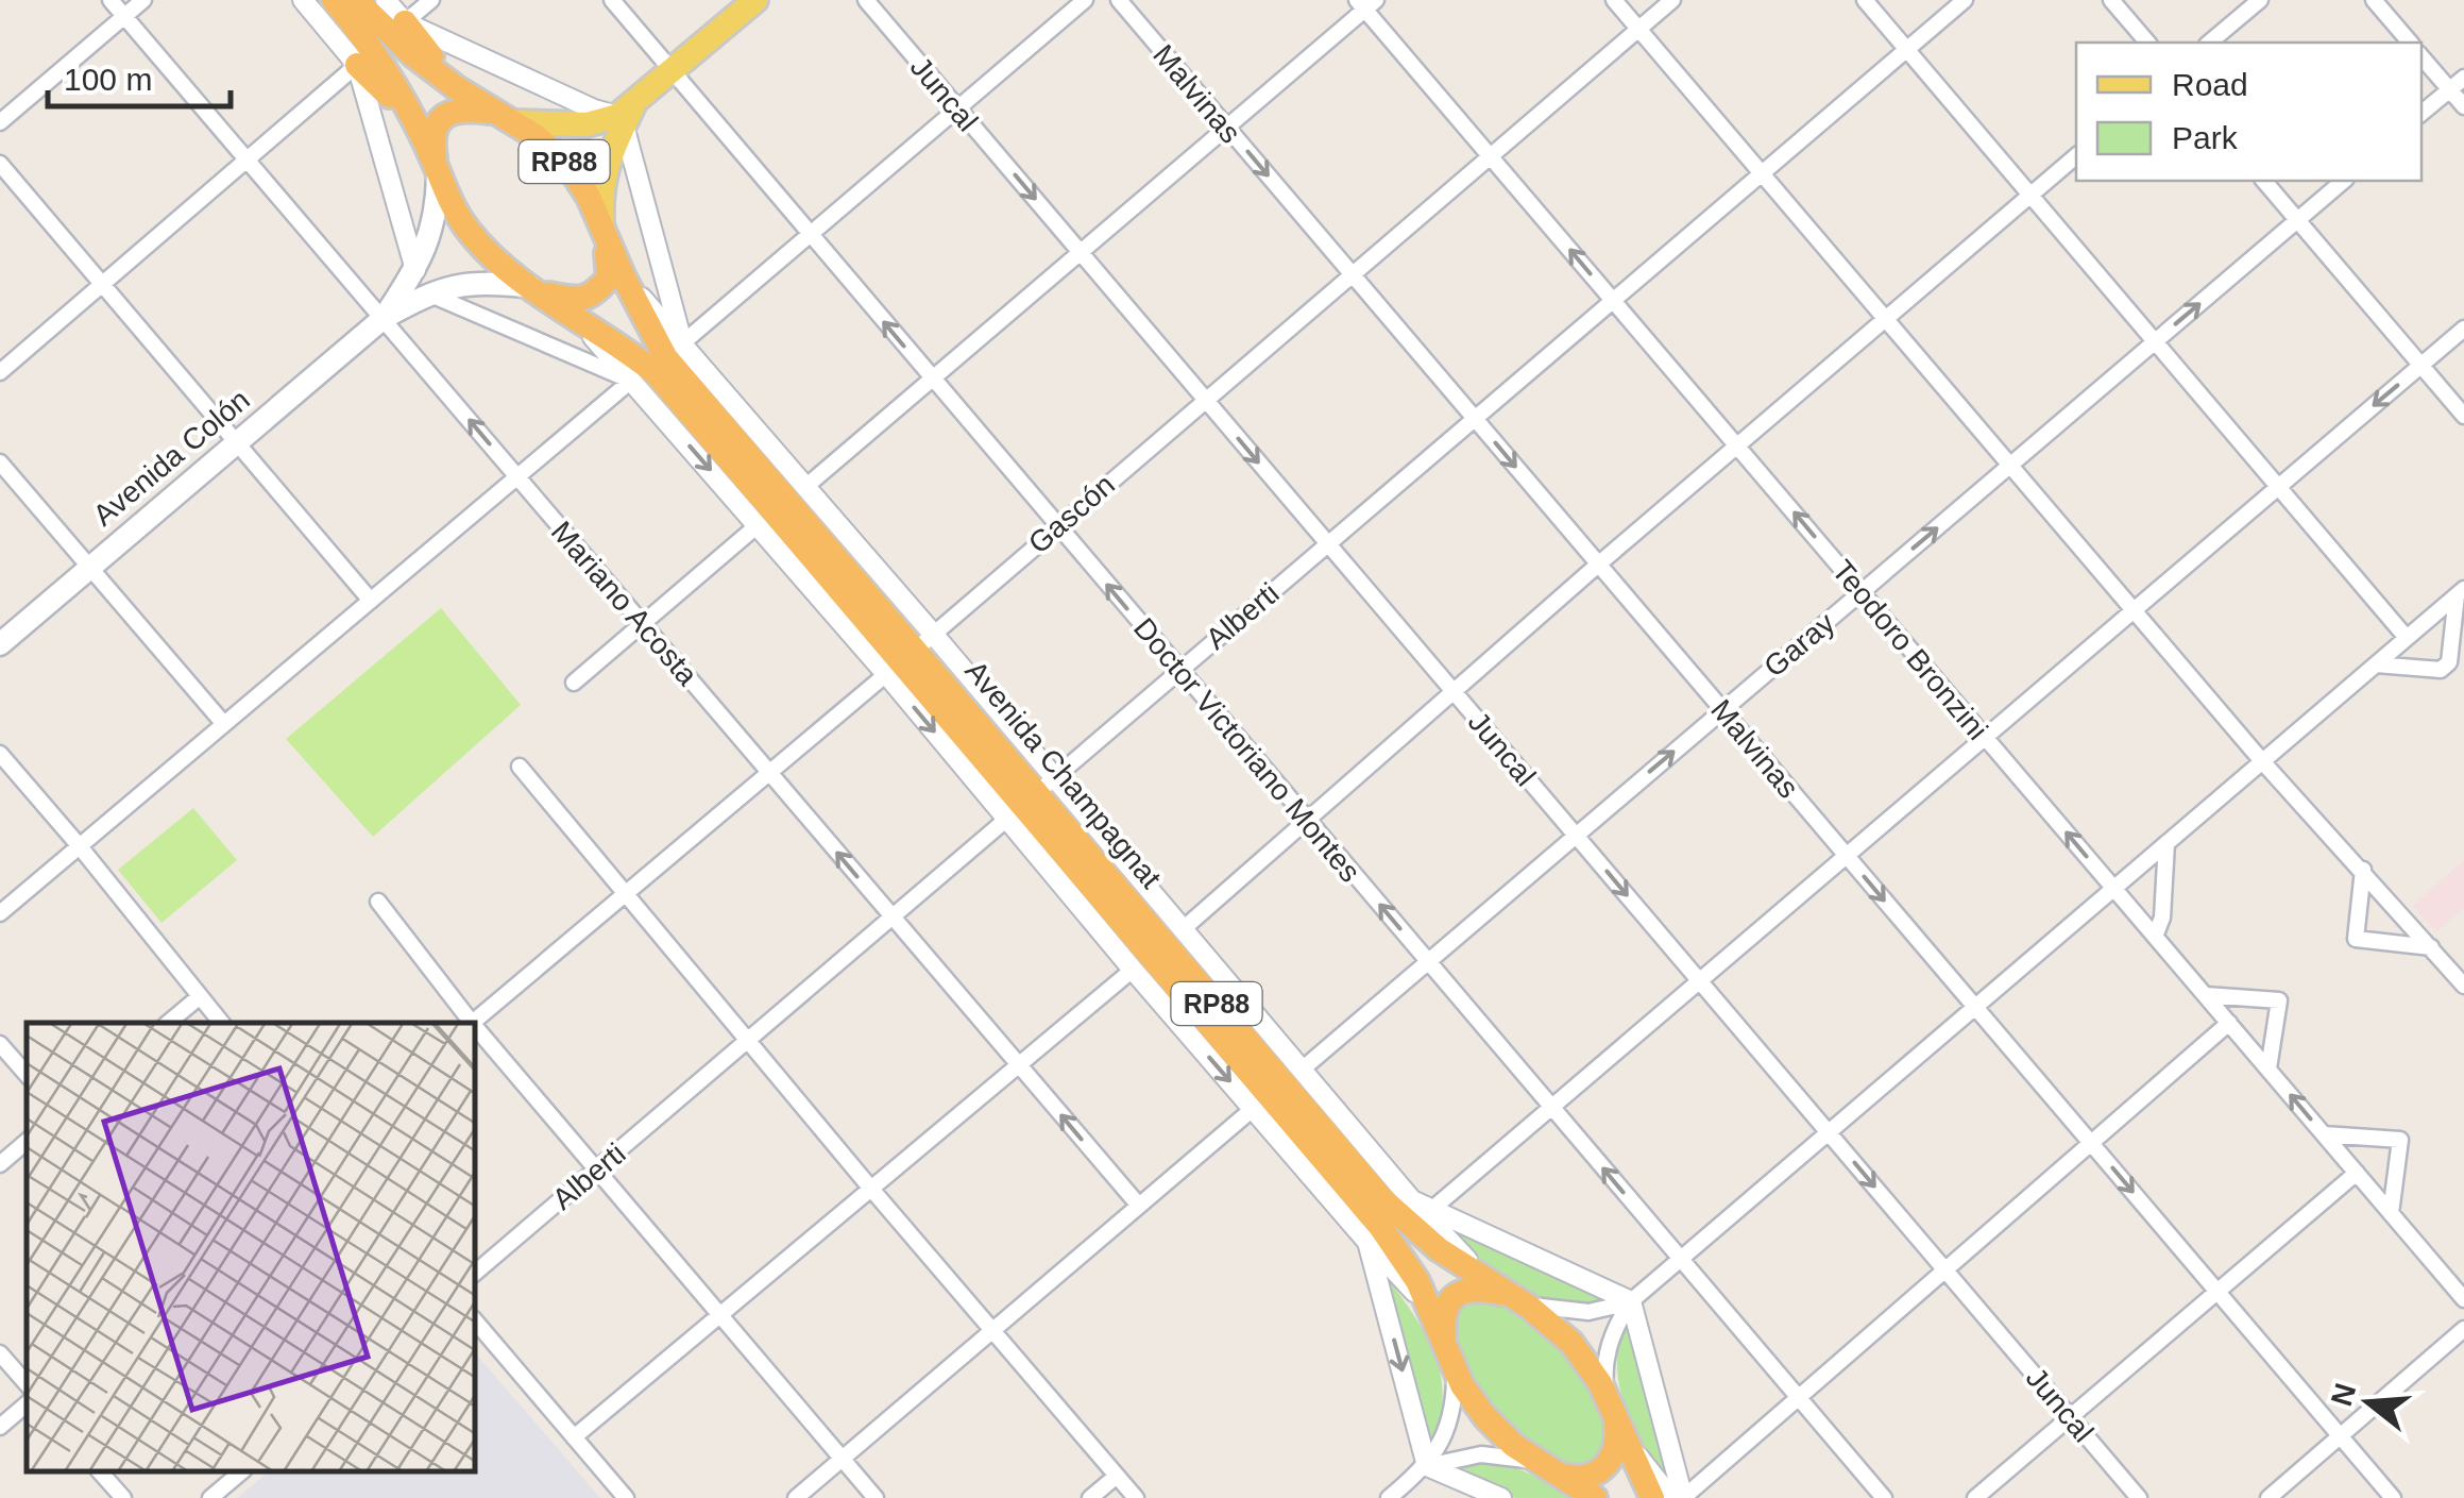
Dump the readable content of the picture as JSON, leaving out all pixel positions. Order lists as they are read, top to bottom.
{
  "streets": {
    "highway": ["RP88", "Avenida Colón", "Avenida Champagnat"],
    "street": [
      "Juncal",
      "Malvinas",
      "Gascón",
      "Mariano Acosta",
      "Alberti",
      "Garay",
      "Teodoro Bronzini",
      "Doctor Victoriano Montes"
    ]
  },
  "crossings": [
    ["Juncal", "Gascón"],
    ["Juncal", "Alberti"],
    ["Juncal", "Garay"],
    ["Malvinas", "Gascón"],
    ["Malvinas", "Alberti"],
    ["Malvinas", "Garay"],
    ["Avenida Colón", "Mariano Acosta"],
    ["Avenida Colón", "Doctor Victoriano Montes"],
    ["Avenida Colón", "Avenida Champagnat"],
    ["Gascón", "Mariano Acosta"],
    ["Gascón", "Teodoro Bronzini"],
    ["Gascón", "Doctor Victoriano Montes"],
    ["Gascón", "Avenida Champagnat"],
    ["Mariano Acosta", "Alberti"],
    ["Alberti", "Teodoro Bronzini"],
    ["Alberti", "Doctor Victoriano Montes"],
    ["Alberti", "Avenida Champagnat"],
    ["Garay", "Teodoro Bronzini"],
    ["Garay", "Doctor Victoriano Montes"],
    ["Garay", "Avenida Champagnat"]
  ],
  "one_way": [
    "Juncal",
    "Malvinas",
    "Mariano Acosta",
    "Garay",
    "Teodoro Bronzini",
    "Doctor Victoriano Montes"
  ],
  "legend": ["Road", "Park"],
  "scale_bar": "100 m",
  "north": "left"
}
